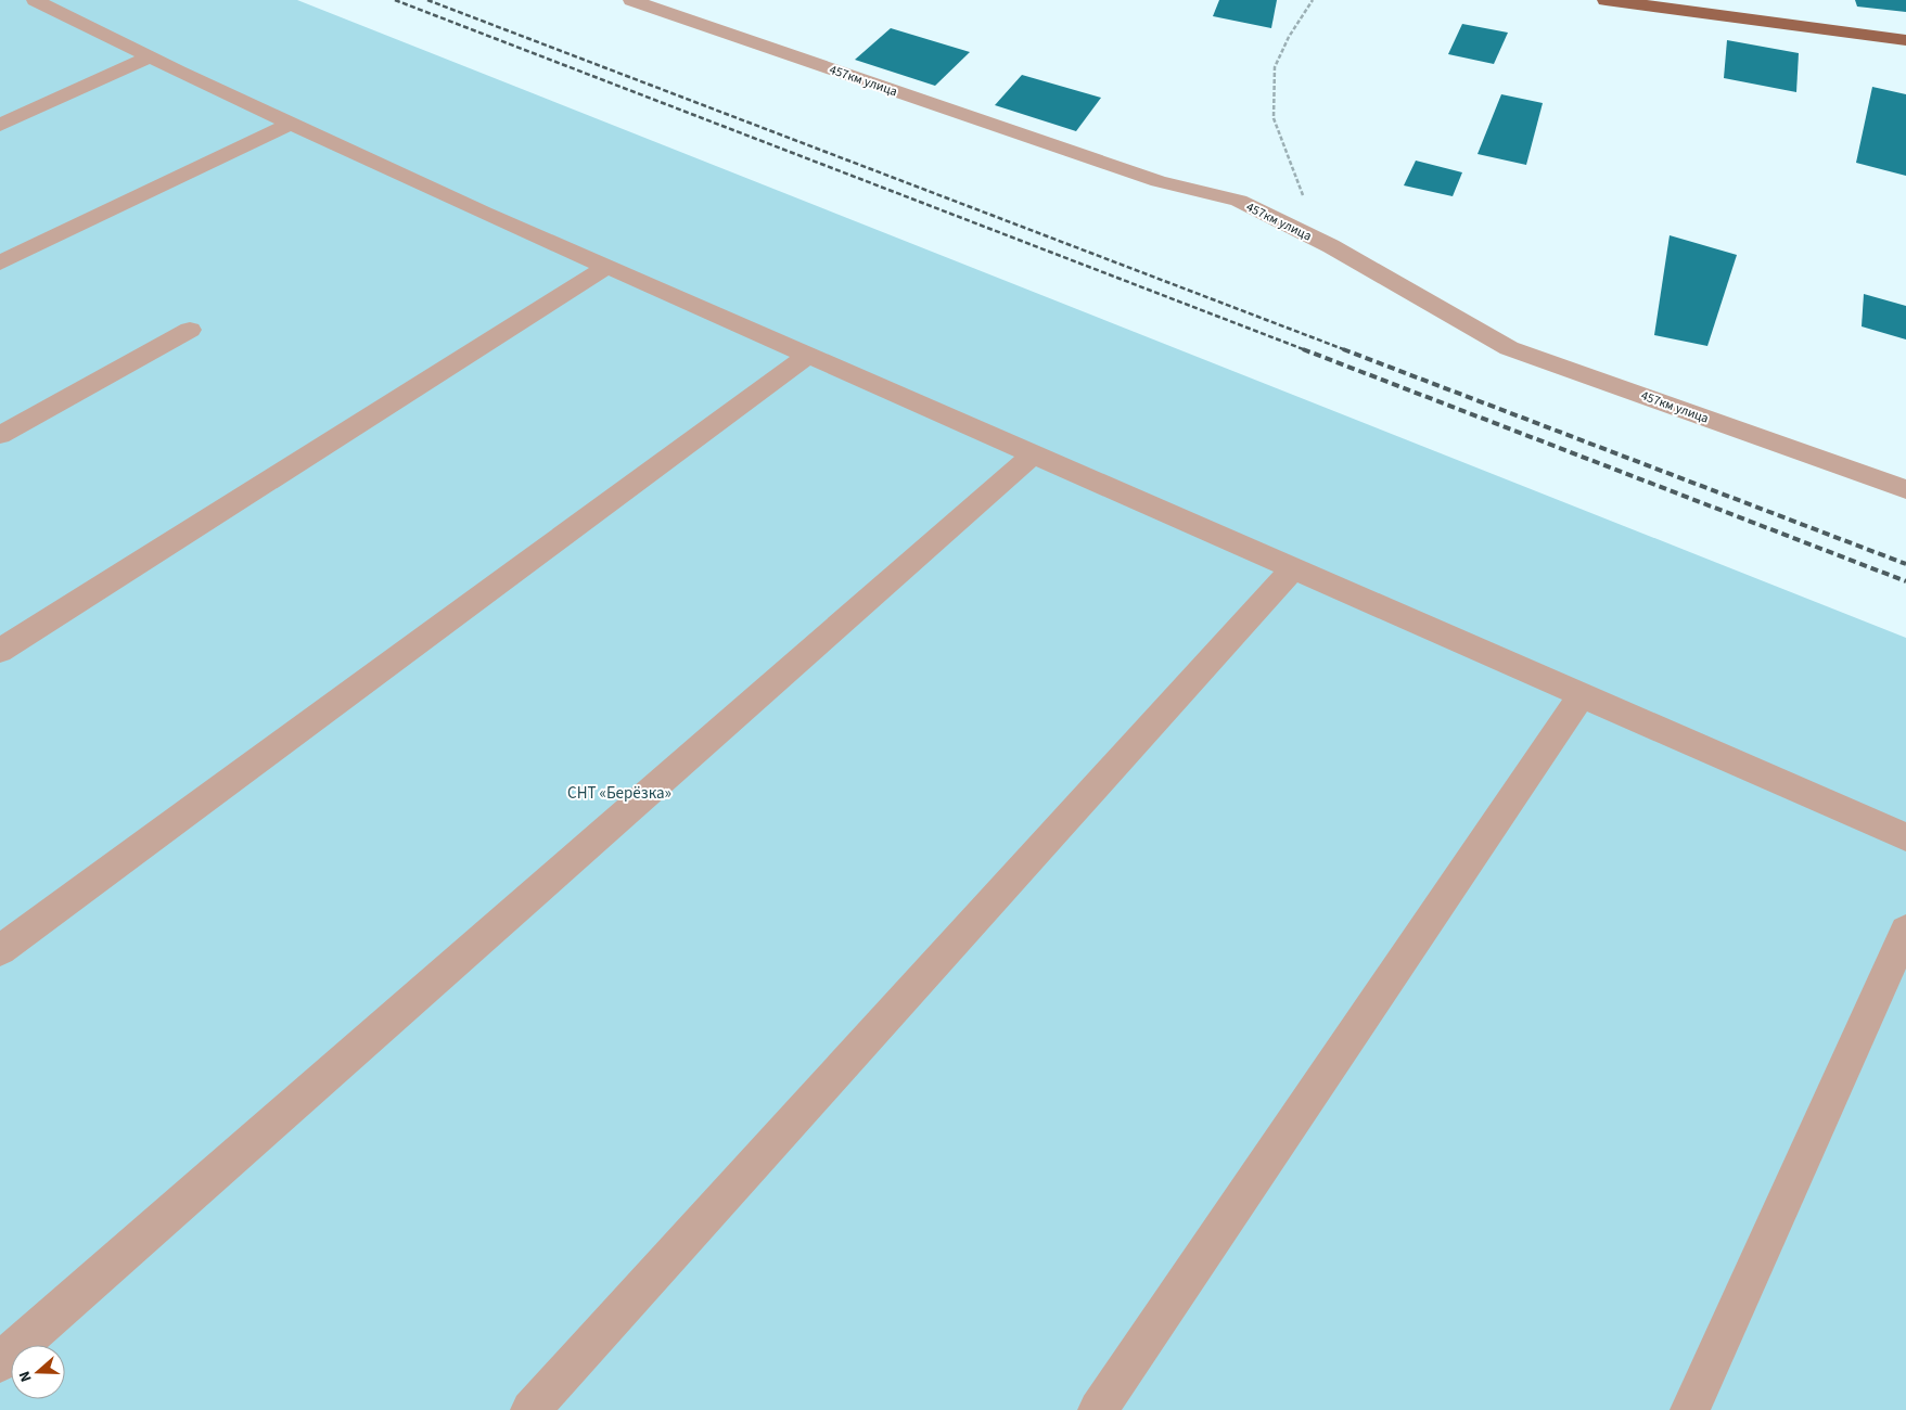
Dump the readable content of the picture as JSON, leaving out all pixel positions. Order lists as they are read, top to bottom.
{
  "streets": {
    "street": ["457км улица"]
  },
  "parks": ["СНТ «Берёзка»"],
  "north": "left"
}
